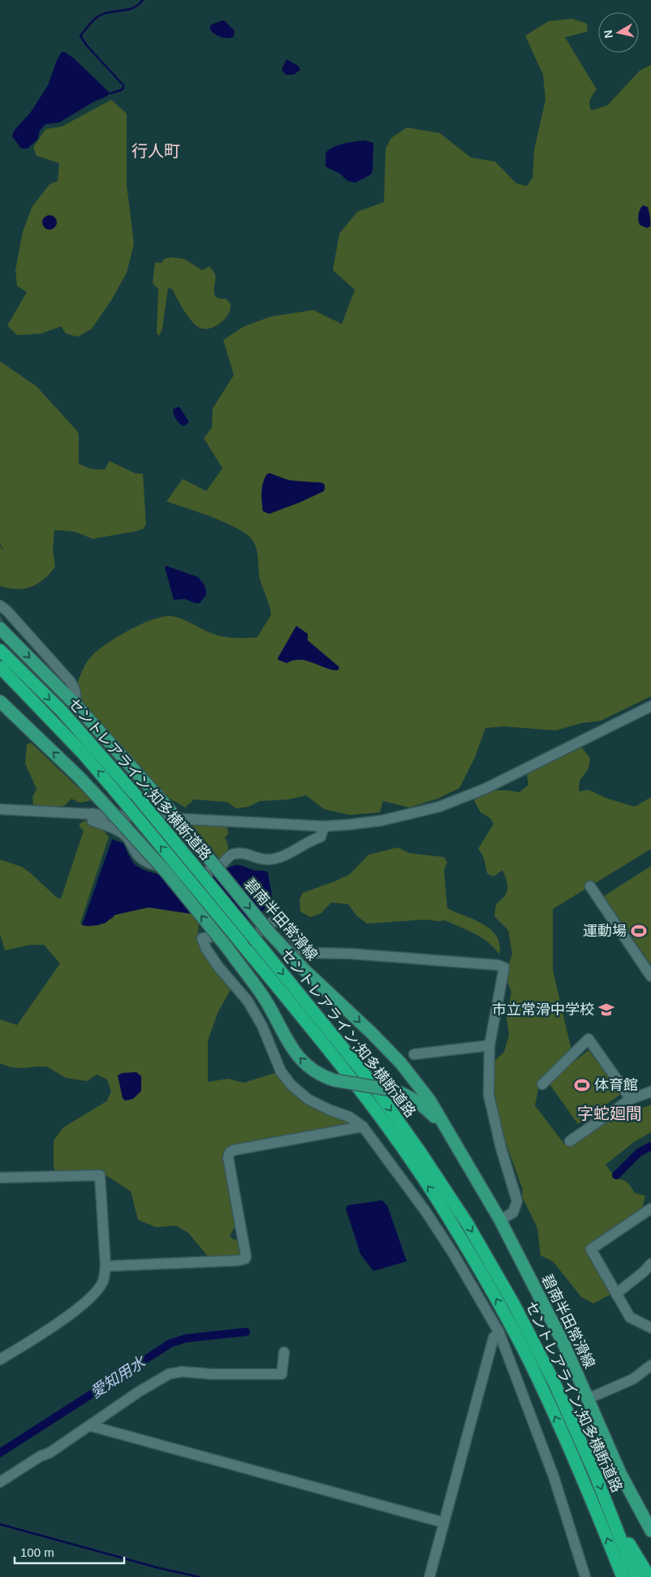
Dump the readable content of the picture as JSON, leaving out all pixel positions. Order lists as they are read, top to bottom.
{
  "streets": {
    "highway": ["セントレアライン;知多横断道路"],
    "main road": ["碧南半田常滑線"]
  },
  "districts": ["行人町", "字蛇廻間"],
  "water": ["愛知用水"],
  "places": {
    "sports": ["運動場", "体育館"],
    "school or university": ["市立常滑中学校"]
  },
  "scale_bar": "100 m",
  "north": "left"
}
